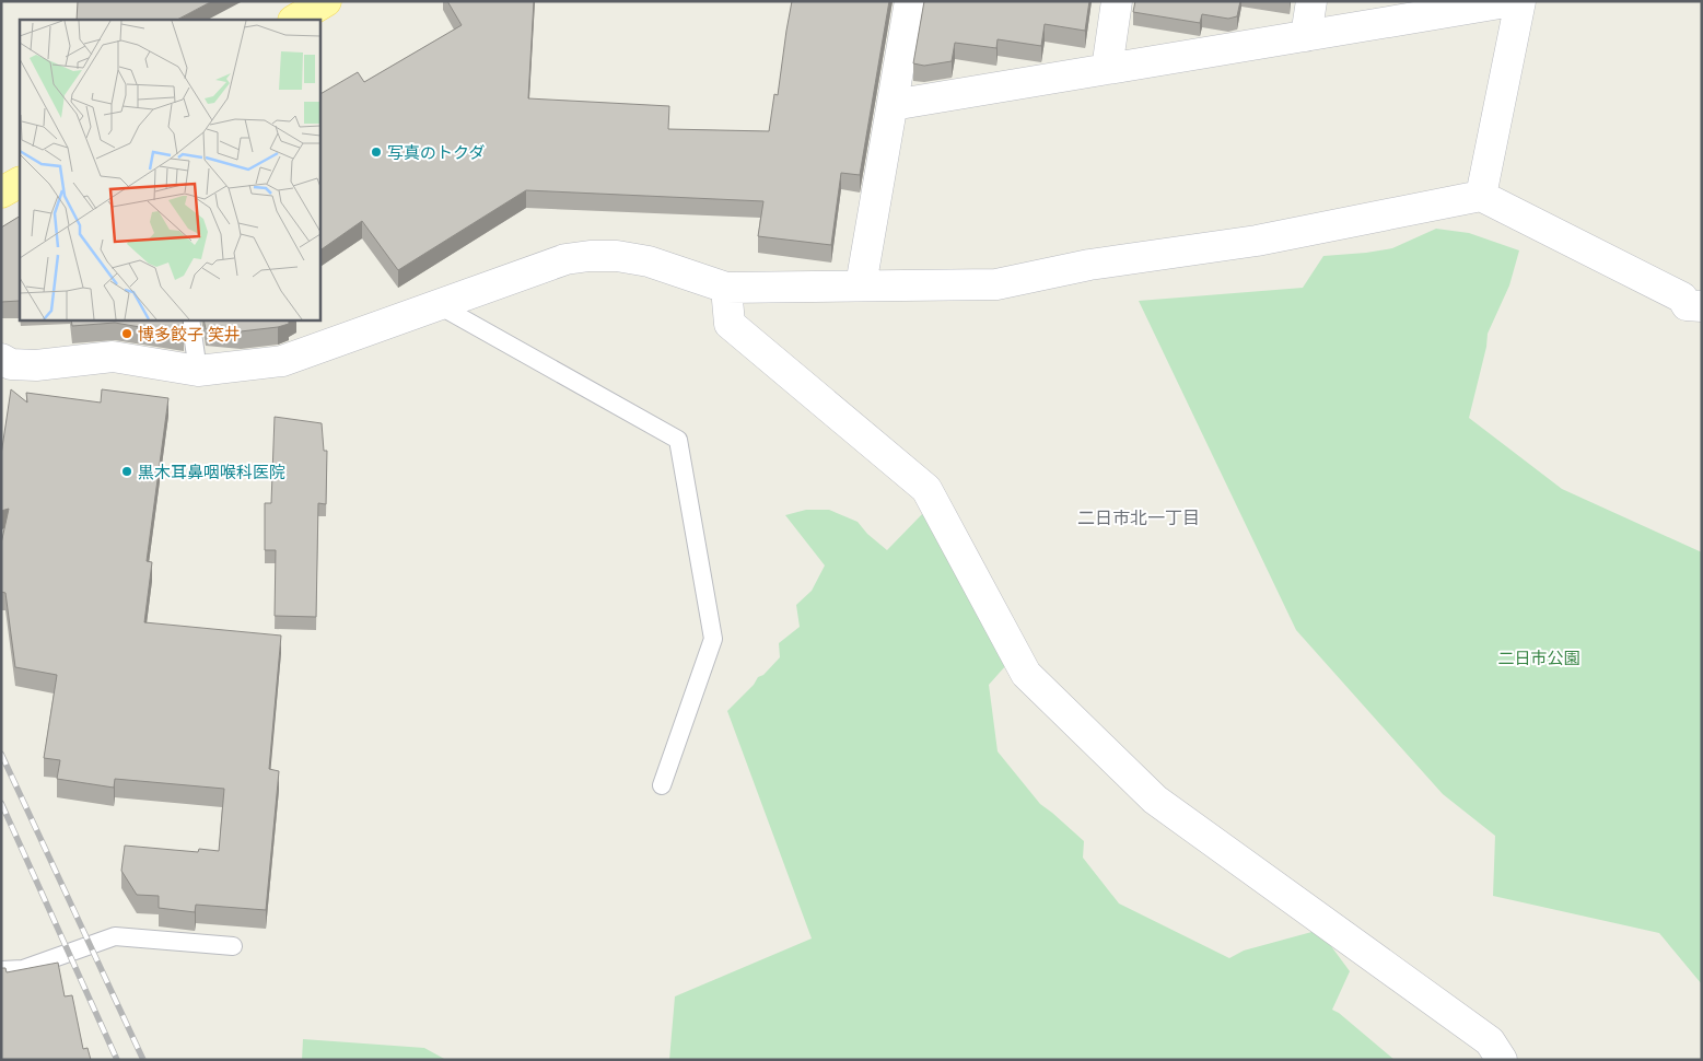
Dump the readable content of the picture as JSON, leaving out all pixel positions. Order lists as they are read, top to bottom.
{
  "districts": ["二日市北一丁目"],
  "parks": ["二日市公園"],
  "places": ["写真のトクダ", "博多餃子 笑井", "黒木耳鼻咽喉科医院"]
}
